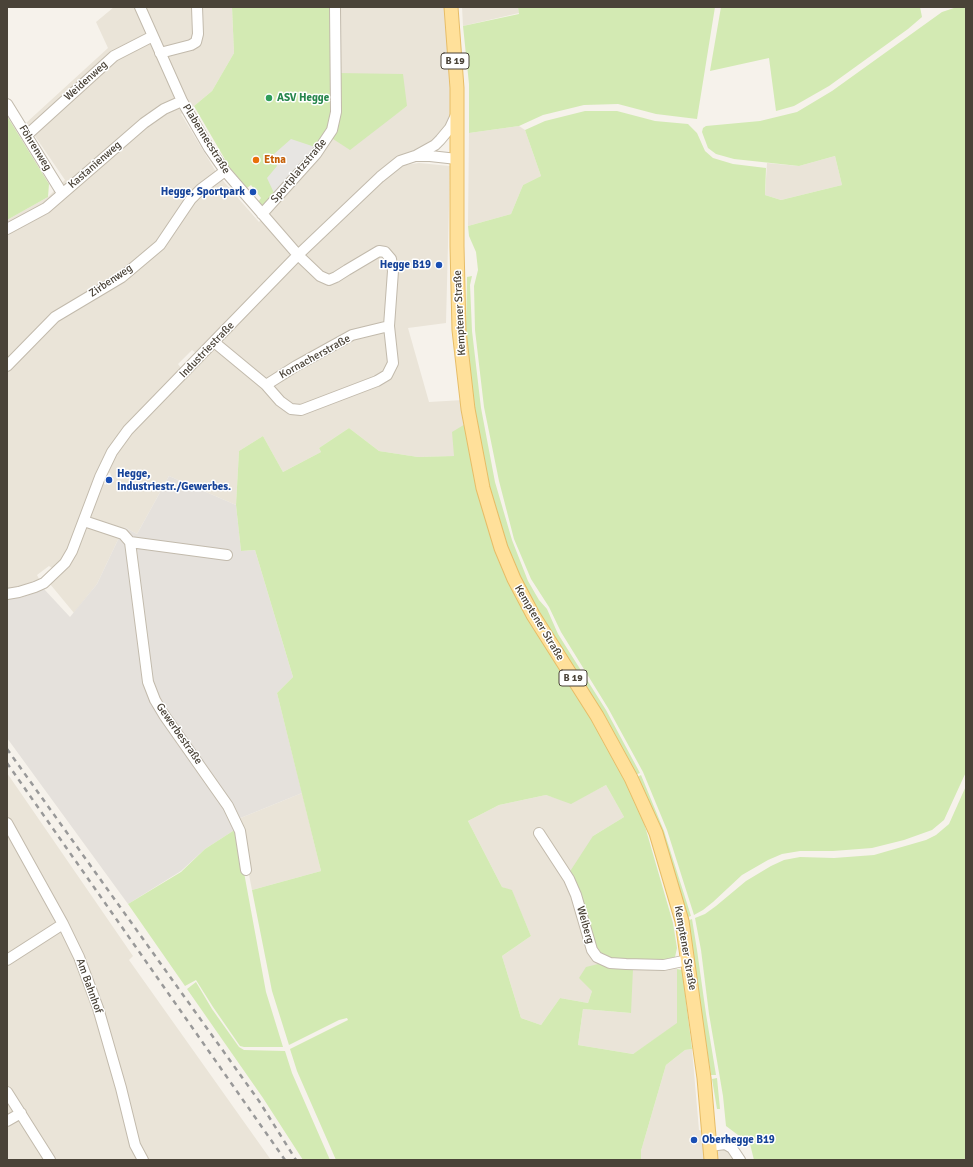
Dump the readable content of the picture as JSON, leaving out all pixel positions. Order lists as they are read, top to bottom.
{
  "streets": {
    "main road": ["B 19", "Kemptener Straße"],
    "street": [
      "Weidenweg",
      "Plabennecstraße",
      "Föhrenweg",
      "Kastanienweg",
      "Sportplatzstraße",
      "Zirbenweg",
      "Industriestraße",
      "Kornacherstraße",
      "Gewerbestraße",
      "Weiberg",
      "Am Bahnhof"
    ]
  },
  "crossings": [
    ["B 19", "Kemptener Straße"],
    ["B 19", "Industriestraße"],
    ["Weidenweg", "Plabennecstraße"],
    ["Weidenweg", "Föhrenweg"],
    ["Plabennecstraße", "Kastanienweg"],
    ["Plabennecstraße", "Sportplatzstraße"],
    ["Plabennecstraße", "Zirbenweg"],
    ["Plabennecstraße", "Industriestraße"],
    ["Plabennecstraße", "Kornacherstraße"],
    ["Föhrenweg", "Kastanienweg"],
    ["Kemptener Straße", "Industriestraße"],
    ["Kemptener Straße", "Weiberg"]
  ],
  "places": [
    "ASV Hegge",
    "Etna",
    "Hegge, Sportpark",
    "Hegge B19",
    "Hegge, Industriestr./Gewerbes.",
    "Oberhegge B19"
  ]
}
